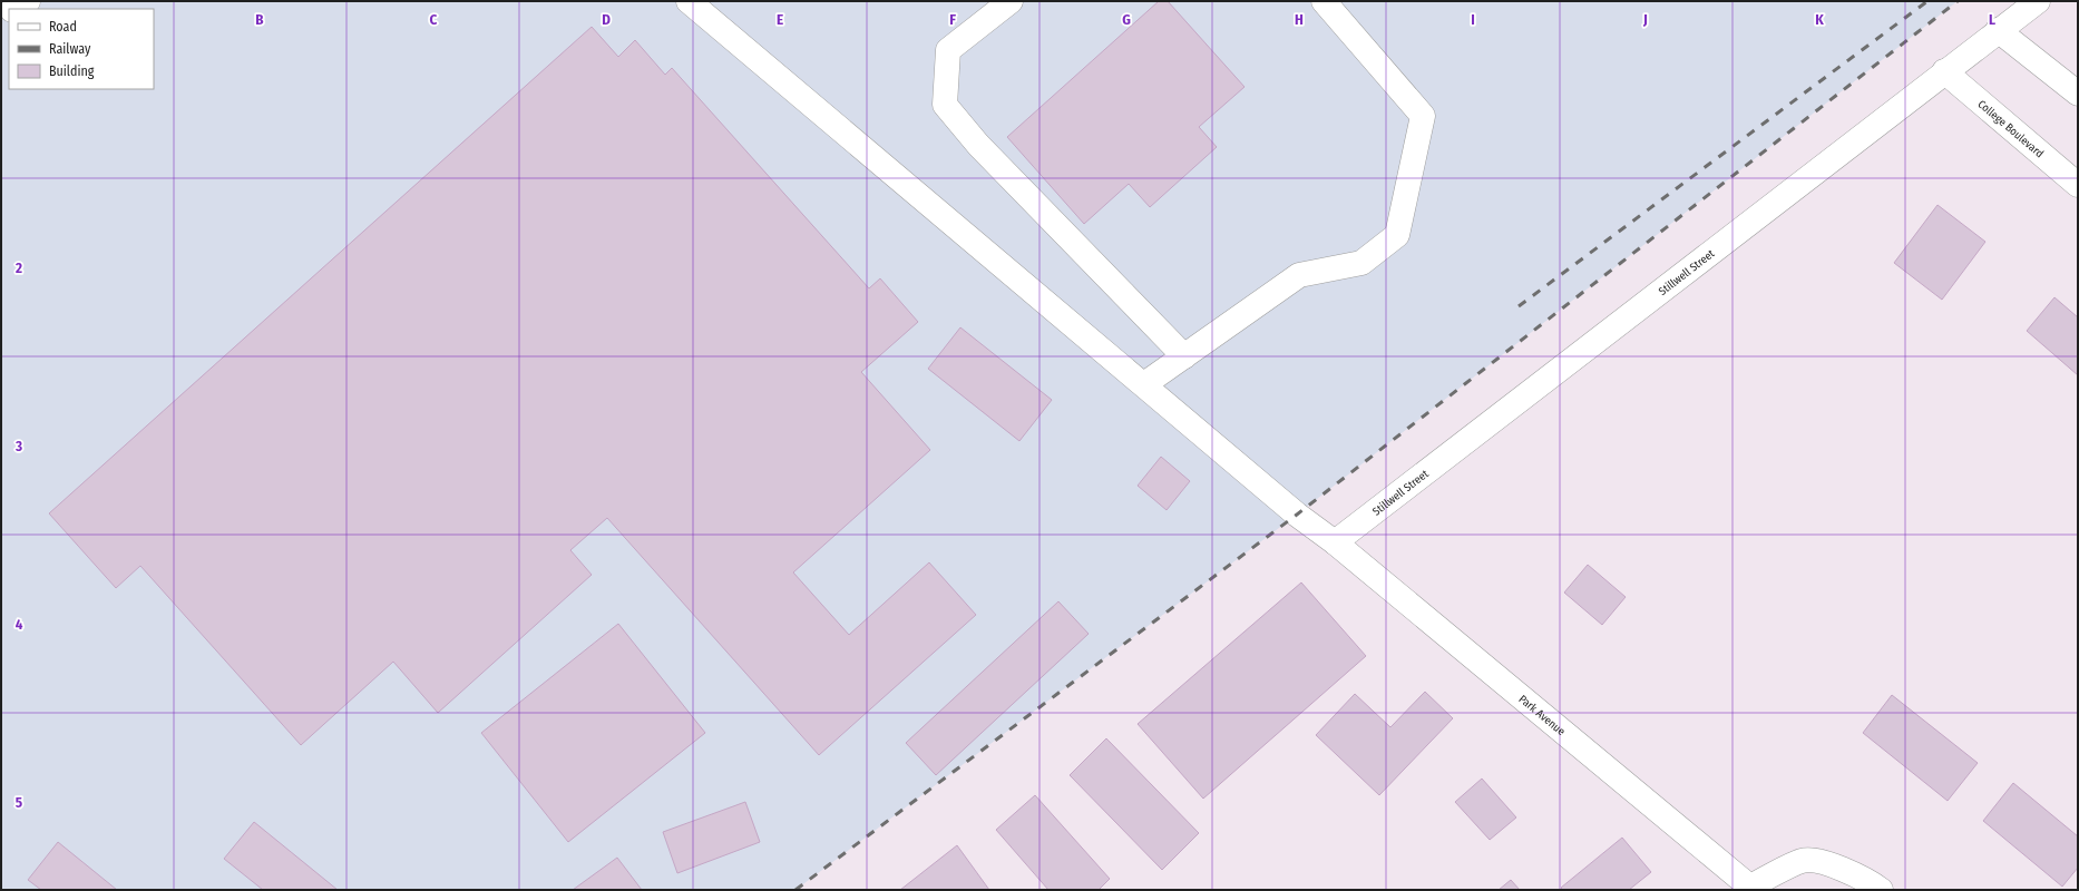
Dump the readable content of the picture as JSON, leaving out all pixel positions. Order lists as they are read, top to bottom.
{
  "streets": {
    "street": ["College Boulevard", "Stillwell Street", "Park Avenue"]
  },
  "crossings": [
    ["College Boulevard", "Stillwell Street"],
    ["Stillwell Street", "Park Avenue"]
  ],
  "legend": ["Road", "Railway", "Building"],
  "grid": {
    "columns": [
      "B",
      "C",
      "D",
      "E",
      "F",
      "G",
      "H",
      "I",
      "J",
      "K",
      "L"
    ],
    "rows": [
      "2",
      "3",
      "4",
      "5"
    ]
  }
}
